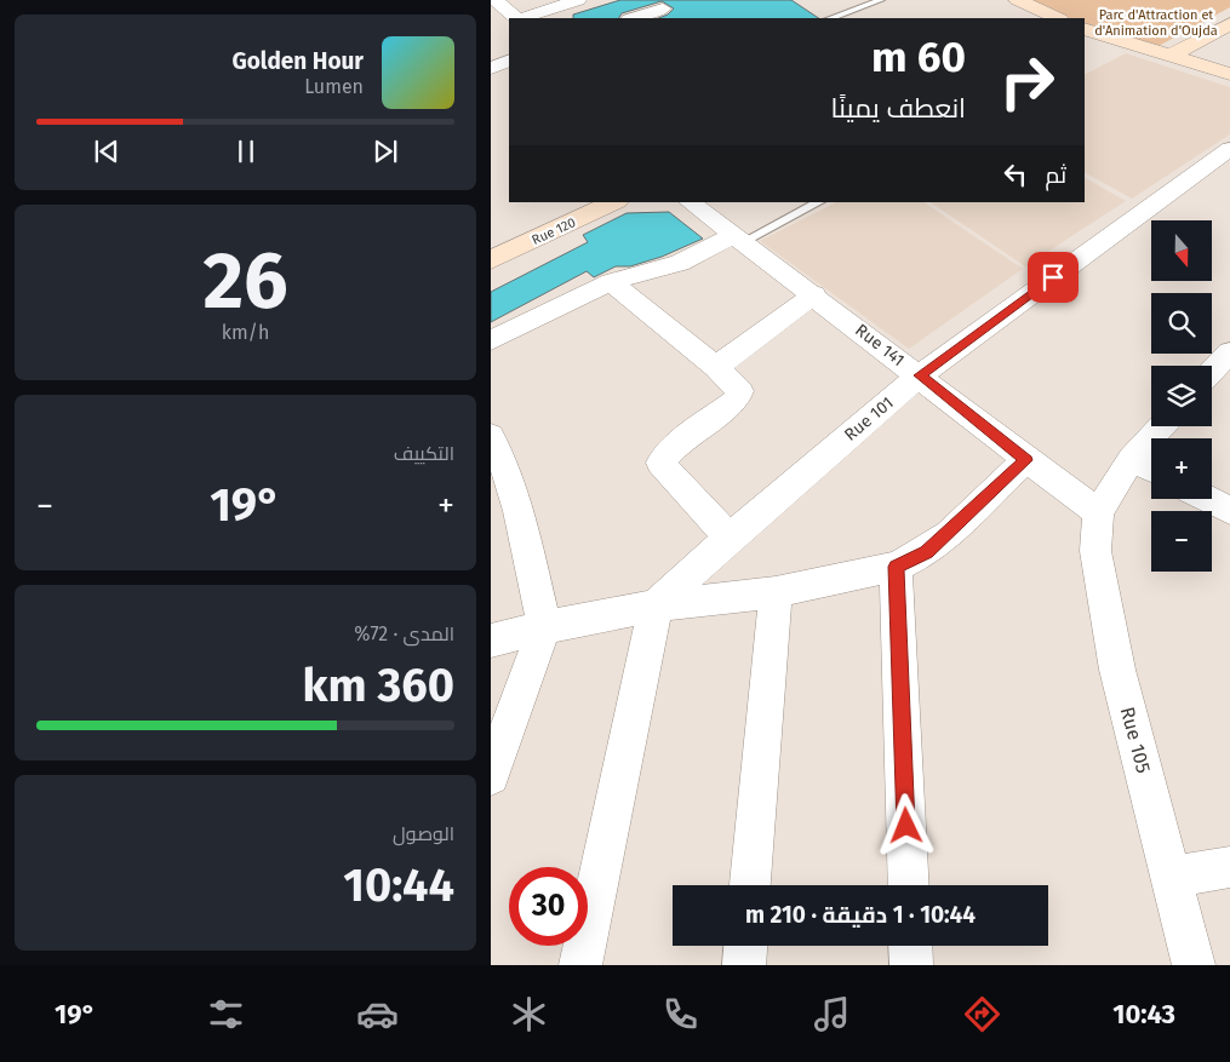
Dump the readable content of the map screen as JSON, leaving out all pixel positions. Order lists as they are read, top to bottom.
{
  "streets": {
    "street": [
      "Rue 120",
      "Rue 141",
      "Rue 101",
      "Rue 105"
    ]
  },
  "crossings": [
    ["Rue 141", "Rue 101"],
    ["Rue 141", "Rue 105"]
  ],
  "parks": ["Parc d'Attraction et d'Animation d'Oujda"],
  "north": "bottom",
  "page": {
    "turn": ["60 m", "انعطف يمينًا"],
    "song": ["Golden Hour", "Lumen"],
    "then": "ثم",
    "tile": [
      ["26", "km/h"],
      "التكييف",
      ["المدى · 72%", "360 km"],
      ["الوصول", "10:44"]
    ],
    "map_buttons": ["+", "−"],
    "heat": ["−", "19°", "+"],
    "limit": "30",
    "trip": "10:44 · 1 دقيقة · 210 m",
    "tabs": ["10:43", "19°"]
  }
}
